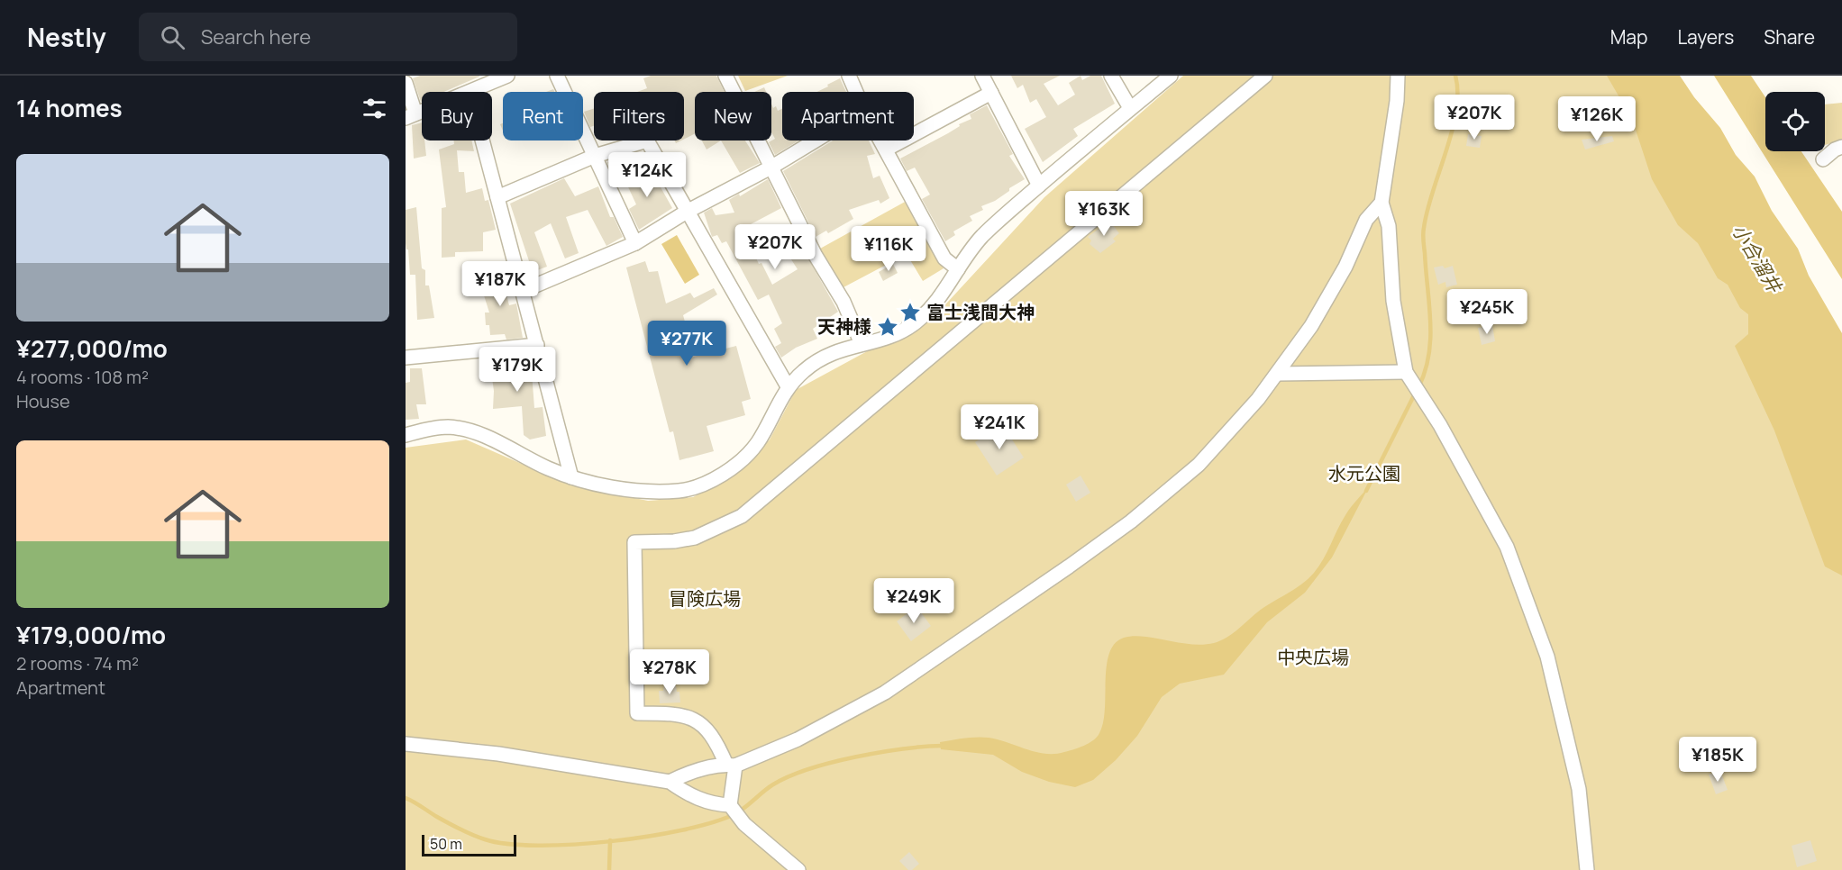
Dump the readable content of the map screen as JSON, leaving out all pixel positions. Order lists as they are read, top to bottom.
{
  "water": ["小合溜井"],
  "parks": ["水元公園", "冒険広場", "中央広場"],
  "places": {
    "place": ["富士浅間大神", "天神様"]
  },
  "scale_bar": "50 m",
  "page": {
    "header": "Nestly",
    "search": "Search here",
    "nav": ["Map", "Layers", "Share"],
    "heading": "14 homes",
    "chip": [
      "Buy",
      "Rent",
      "Filters",
      "New",
      "Apartment"
    ],
    "price": [
      "¥207K",
      "¥126K",
      "¥124K",
      "¥163K",
      "¥207K",
      "¥116K",
      "¥187K",
      "¥245K",
      "¥277K",
      "¥179K",
      "¥241K",
      "¥249K",
      "¥278K",
      "¥185K"
    ],
    "list": [
      {
        "name": "¥277,000/mo",
        "note": "4 rooms · 108 m² · House"
      },
      {
        "name": "¥179,000/mo",
        "note": "2 rooms · 74 m² · Apartment"
      }
    ],
    "scale": "50 m"
  }
}
